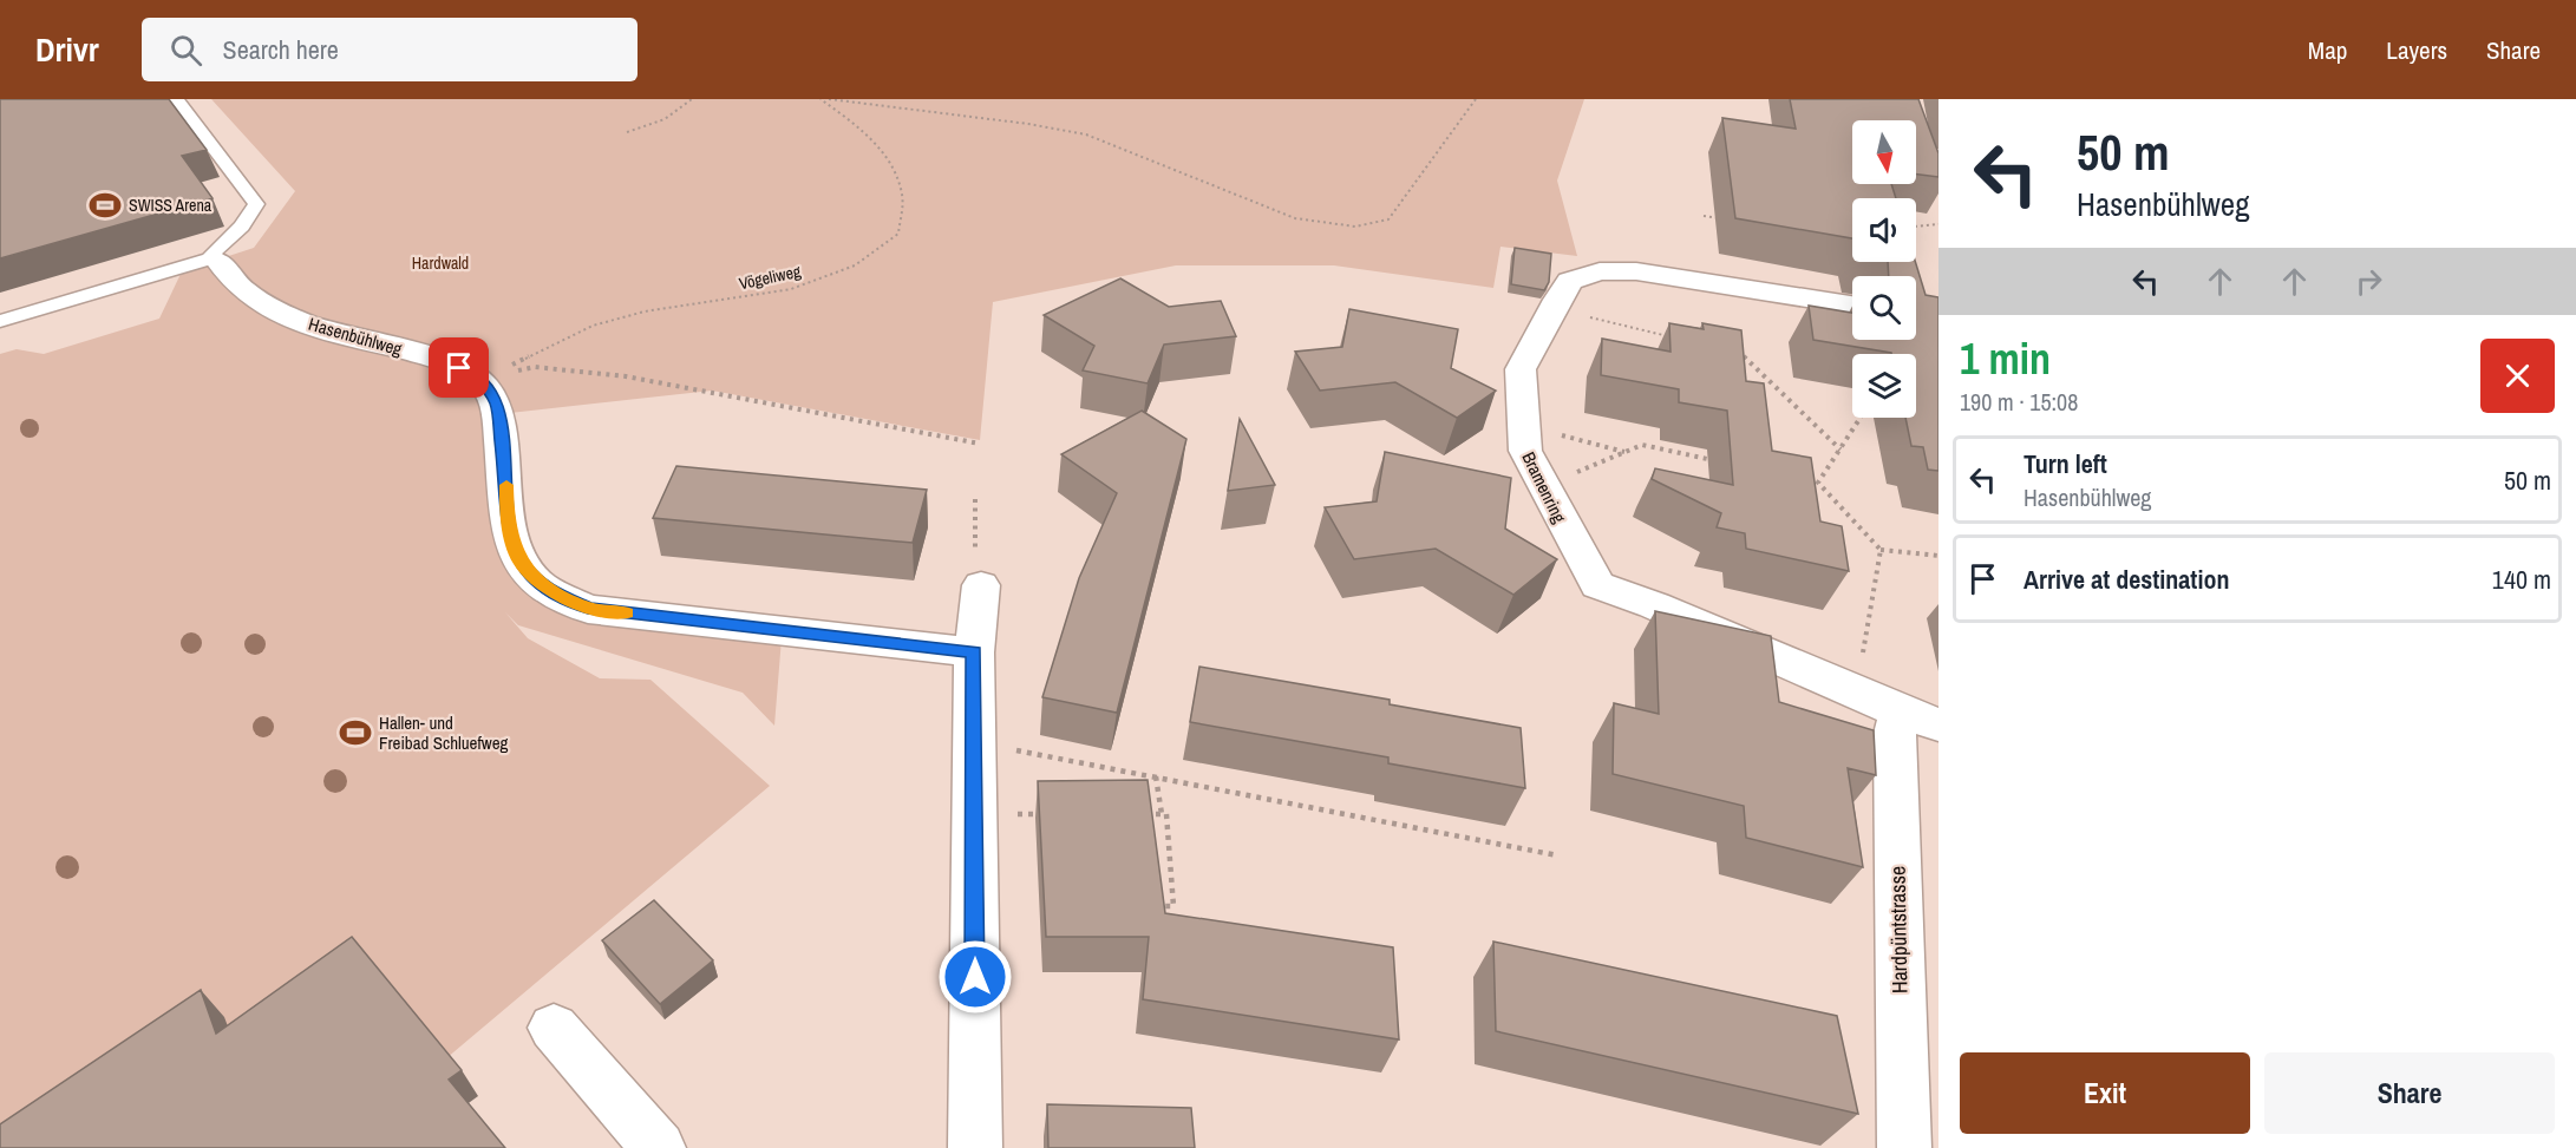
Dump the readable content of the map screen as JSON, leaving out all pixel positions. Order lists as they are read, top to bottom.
{
  "streets": {
    "street": ["Hasenbühlweg", "Bramenring", "Hardpüntstrasse"],
    "path": ["Vögeliweg"]
  },
  "crossings": [
    ["Vögeliweg", "Hasenbühlweg"],
    ["Bramenring", "Hardpüntstrasse"]
  ],
  "parks": ["Hardwald"],
  "places": {
    "sports": ["SWISS Arena", "Hallen- und Freibad Schluefweg"]
  },
  "north": "bottom",
  "page": {
    "header": "Drivr",
    "search": "Search here",
    "nav": ["Map", "Layers", "Share"],
    "turn": ["50 m", "Hasenbühlweg"],
    "heading": ["1 min", "190 m · 15:08"],
    "list": [
      {
        "name": "Turn left",
        "note": "Hasenbühlweg",
        "value": "50 m"
      },
      {
        "name": "Arrive at destination",
        "value": "140 m"
      }
    ],
    "buttons": ["Exit", "Share"]
  }
}
